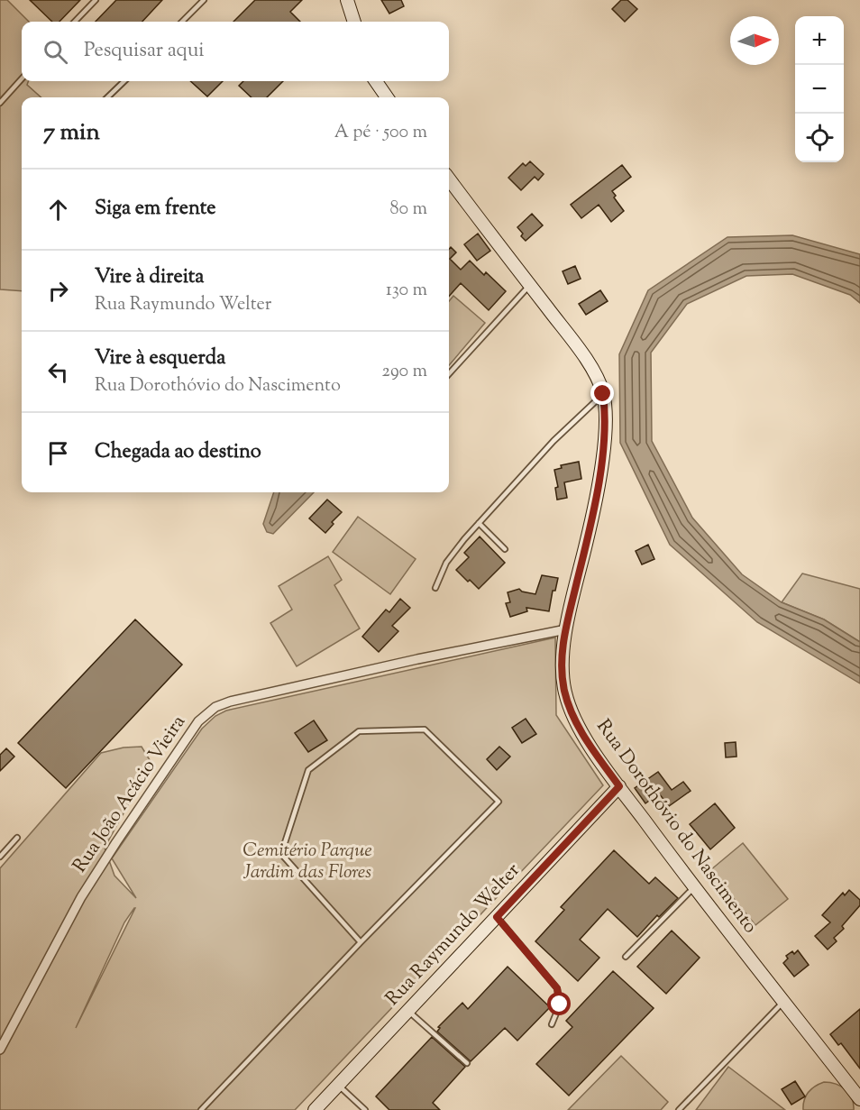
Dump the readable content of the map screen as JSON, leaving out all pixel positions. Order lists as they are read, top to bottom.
{
  "streets": {
    "street": ["Rua João Acácio Vieira", "Rua Dorothóvio do Nascimento", "Rua Raymundo Welter"]
  },
  "crossings": [
    ["Rua João Acácio Vieira", "Rua Dorothóvio do Nascimento"],
    ["Rua Dorothóvio do Nascimento", "Rua Raymundo Welter"]
  ],
  "parks": ["Cemitério Parque Jardim das Flores"],
  "north": "right",
  "page": {
    "map_buttons": ["+", "−"],
    "search": "Pesquisar aqui",
    "heading": ["7 min", "A pé · 500 m"],
    "list": [
      ["Siga em frente", "80 m"],
      ["Vire à direita", "Rua Raymundo Welter", "130 m"],
      ["Vire à esquerda", "Rua Dorothóvio do Nascimento", "290 m"],
      "Chegada ao destino"
    ]
  }
}
